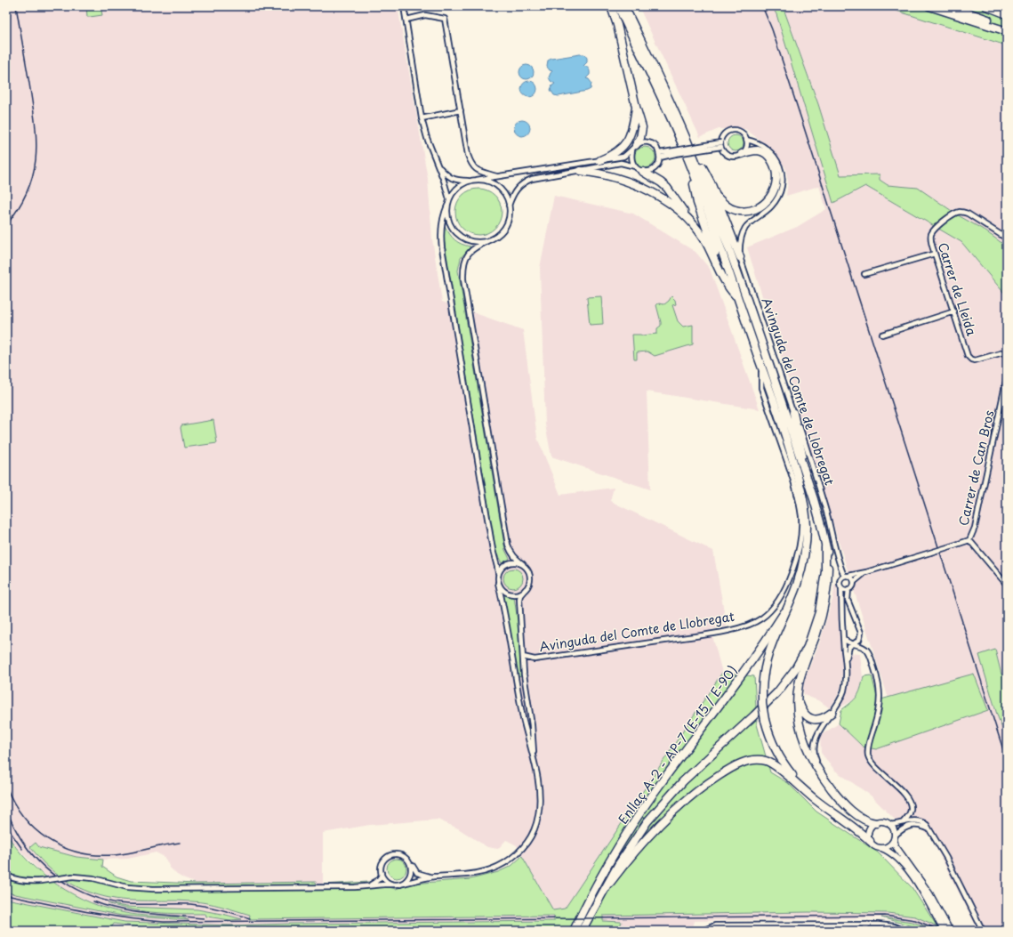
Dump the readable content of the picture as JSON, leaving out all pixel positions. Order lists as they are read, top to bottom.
{
  "streets": {
    "highway": ["Enllaç A-2 - AP-7 (E-15 / E-90)"],
    "street": ["Carrer de Lleida", "Avinguda del Comte de Llobregat", "Carrer de Can Bros"]
  },
  "crossings": [
    ["Avinguda del Comte de Llobregat", "Carrer de Can Bros"]
  ]
}
